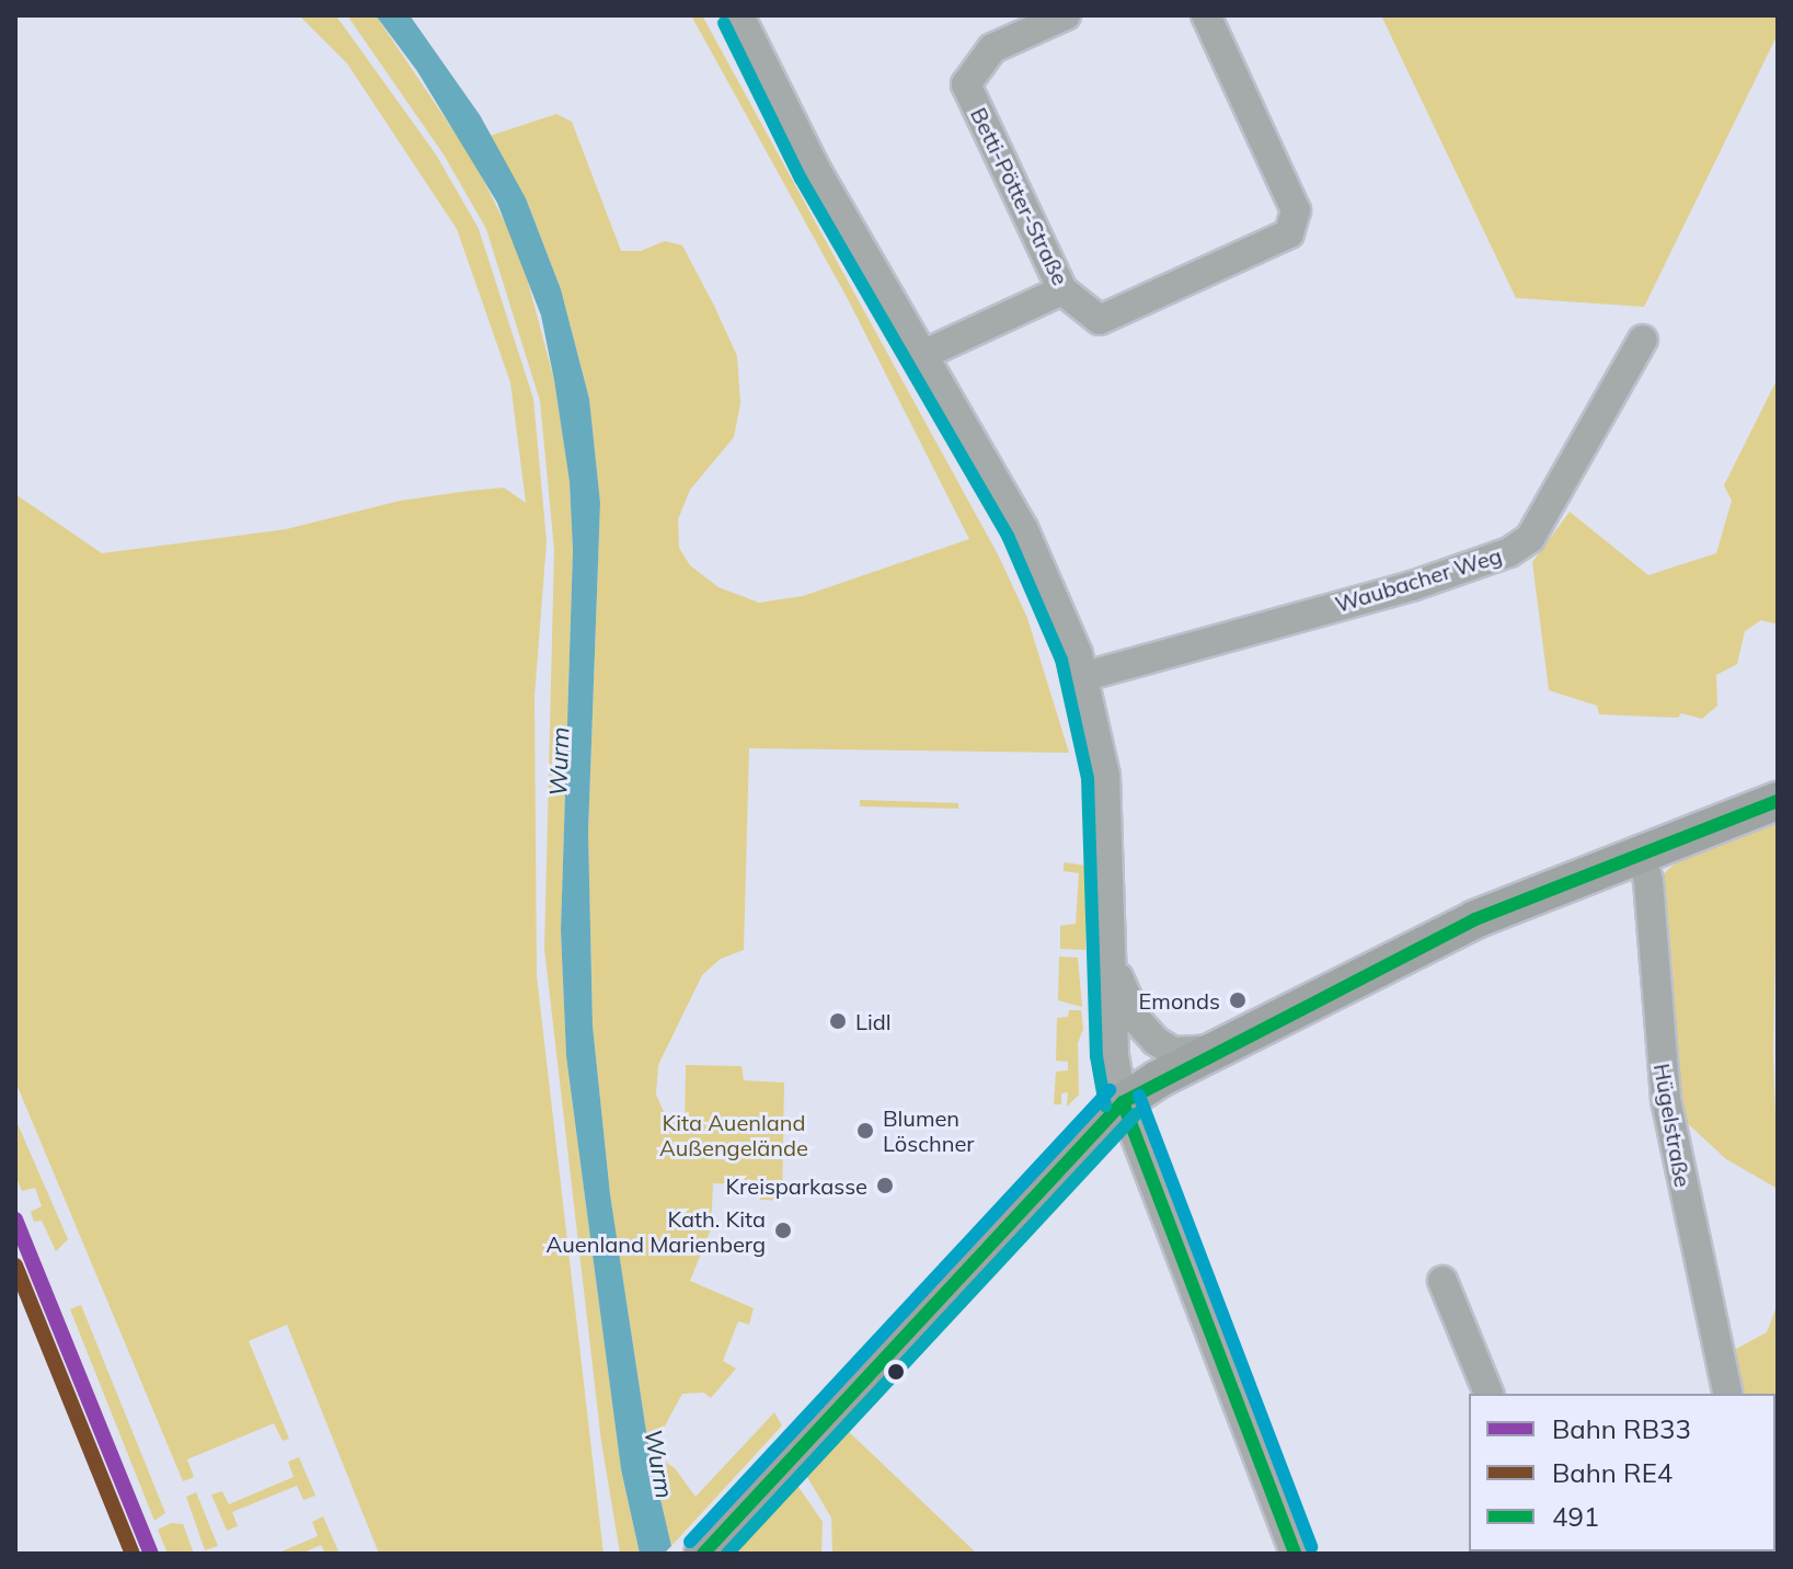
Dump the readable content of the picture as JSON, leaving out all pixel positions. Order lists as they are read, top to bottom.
{
  "streets": {
    "street": ["Betti-Pötter-Straße", "Waubacher Weg", "Hügelstraße"]
  },
  "water": ["Wurm"],
  "parks": ["Kita Auenland Außengelände"],
  "places": [
    "Emonds",
    "Lidl",
    "Blumen Löschner",
    "Kreisparkasse",
    "Kath. Kita Auenland Marienberg"
  ],
  "lines": ["transit line 491", "rail line RB33", "rail line RE4"],
  "legend": ["Bahn RB33", "Bahn RE4", "491"]
}
